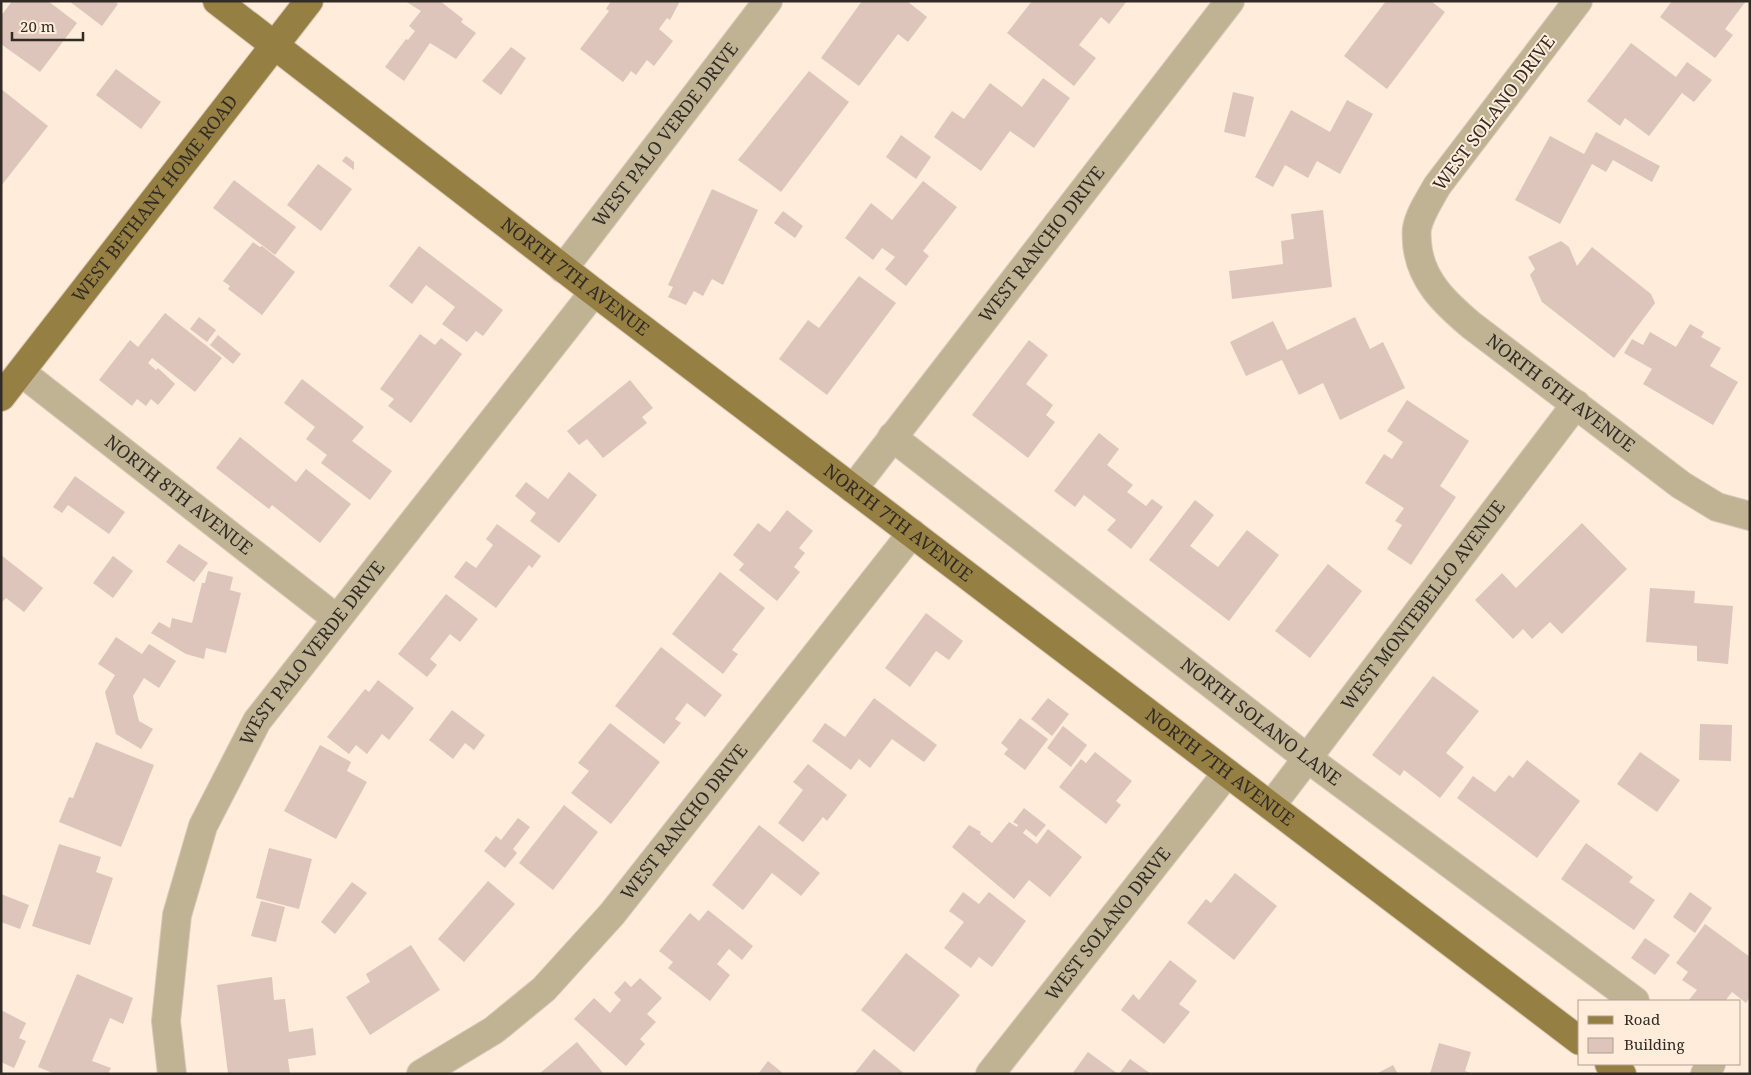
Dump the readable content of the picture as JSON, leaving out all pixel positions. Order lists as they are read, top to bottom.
{
  "streets": {
    "main road": ["WEST BETHANY HOME ROAD", "NORTH 7TH AVENUE"],
    "street": [
      "WEST SOLANO DRIVE",
      "WEST PALO VERDE DRIVE",
      "WEST RANCHO DRIVE",
      "NORTH 6TH AVENUE",
      "NORTH 8TH AVENUE",
      "WEST MONTEBELLO AVENUE",
      "NORTH SOLANO LANE"
    ]
  },
  "crossings": [
    ["WEST SOLANO DRIVE", "NORTH 7TH AVENUE"],
    ["WEST SOLANO DRIVE", "NORTH 6TH AVENUE"],
    ["WEST PALO VERDE DRIVE", "NORTH 7TH AVENUE"],
    ["WEST PALO VERDE DRIVE", "NORTH 8TH AVENUE"],
    ["WEST BETHANY HOME ROAD", "NORTH 7TH AVENUE"],
    ["WEST BETHANY HOME ROAD", "NORTH 8TH AVENUE"],
    ["WEST RANCHO DRIVE", "NORTH 7TH AVENUE"],
    ["WEST RANCHO DRIVE", "NORTH SOLANO LANE"],
    ["NORTH 7TH AVENUE", "WEST MONTEBELLO AVENUE"],
    ["NORTH 6TH AVENUE", "WEST MONTEBELLO AVENUE"],
    ["WEST MONTEBELLO AVENUE", "NORTH SOLANO LANE"]
  ],
  "legend": ["Road", "Building"],
  "scale_bar": "20 m"
}
